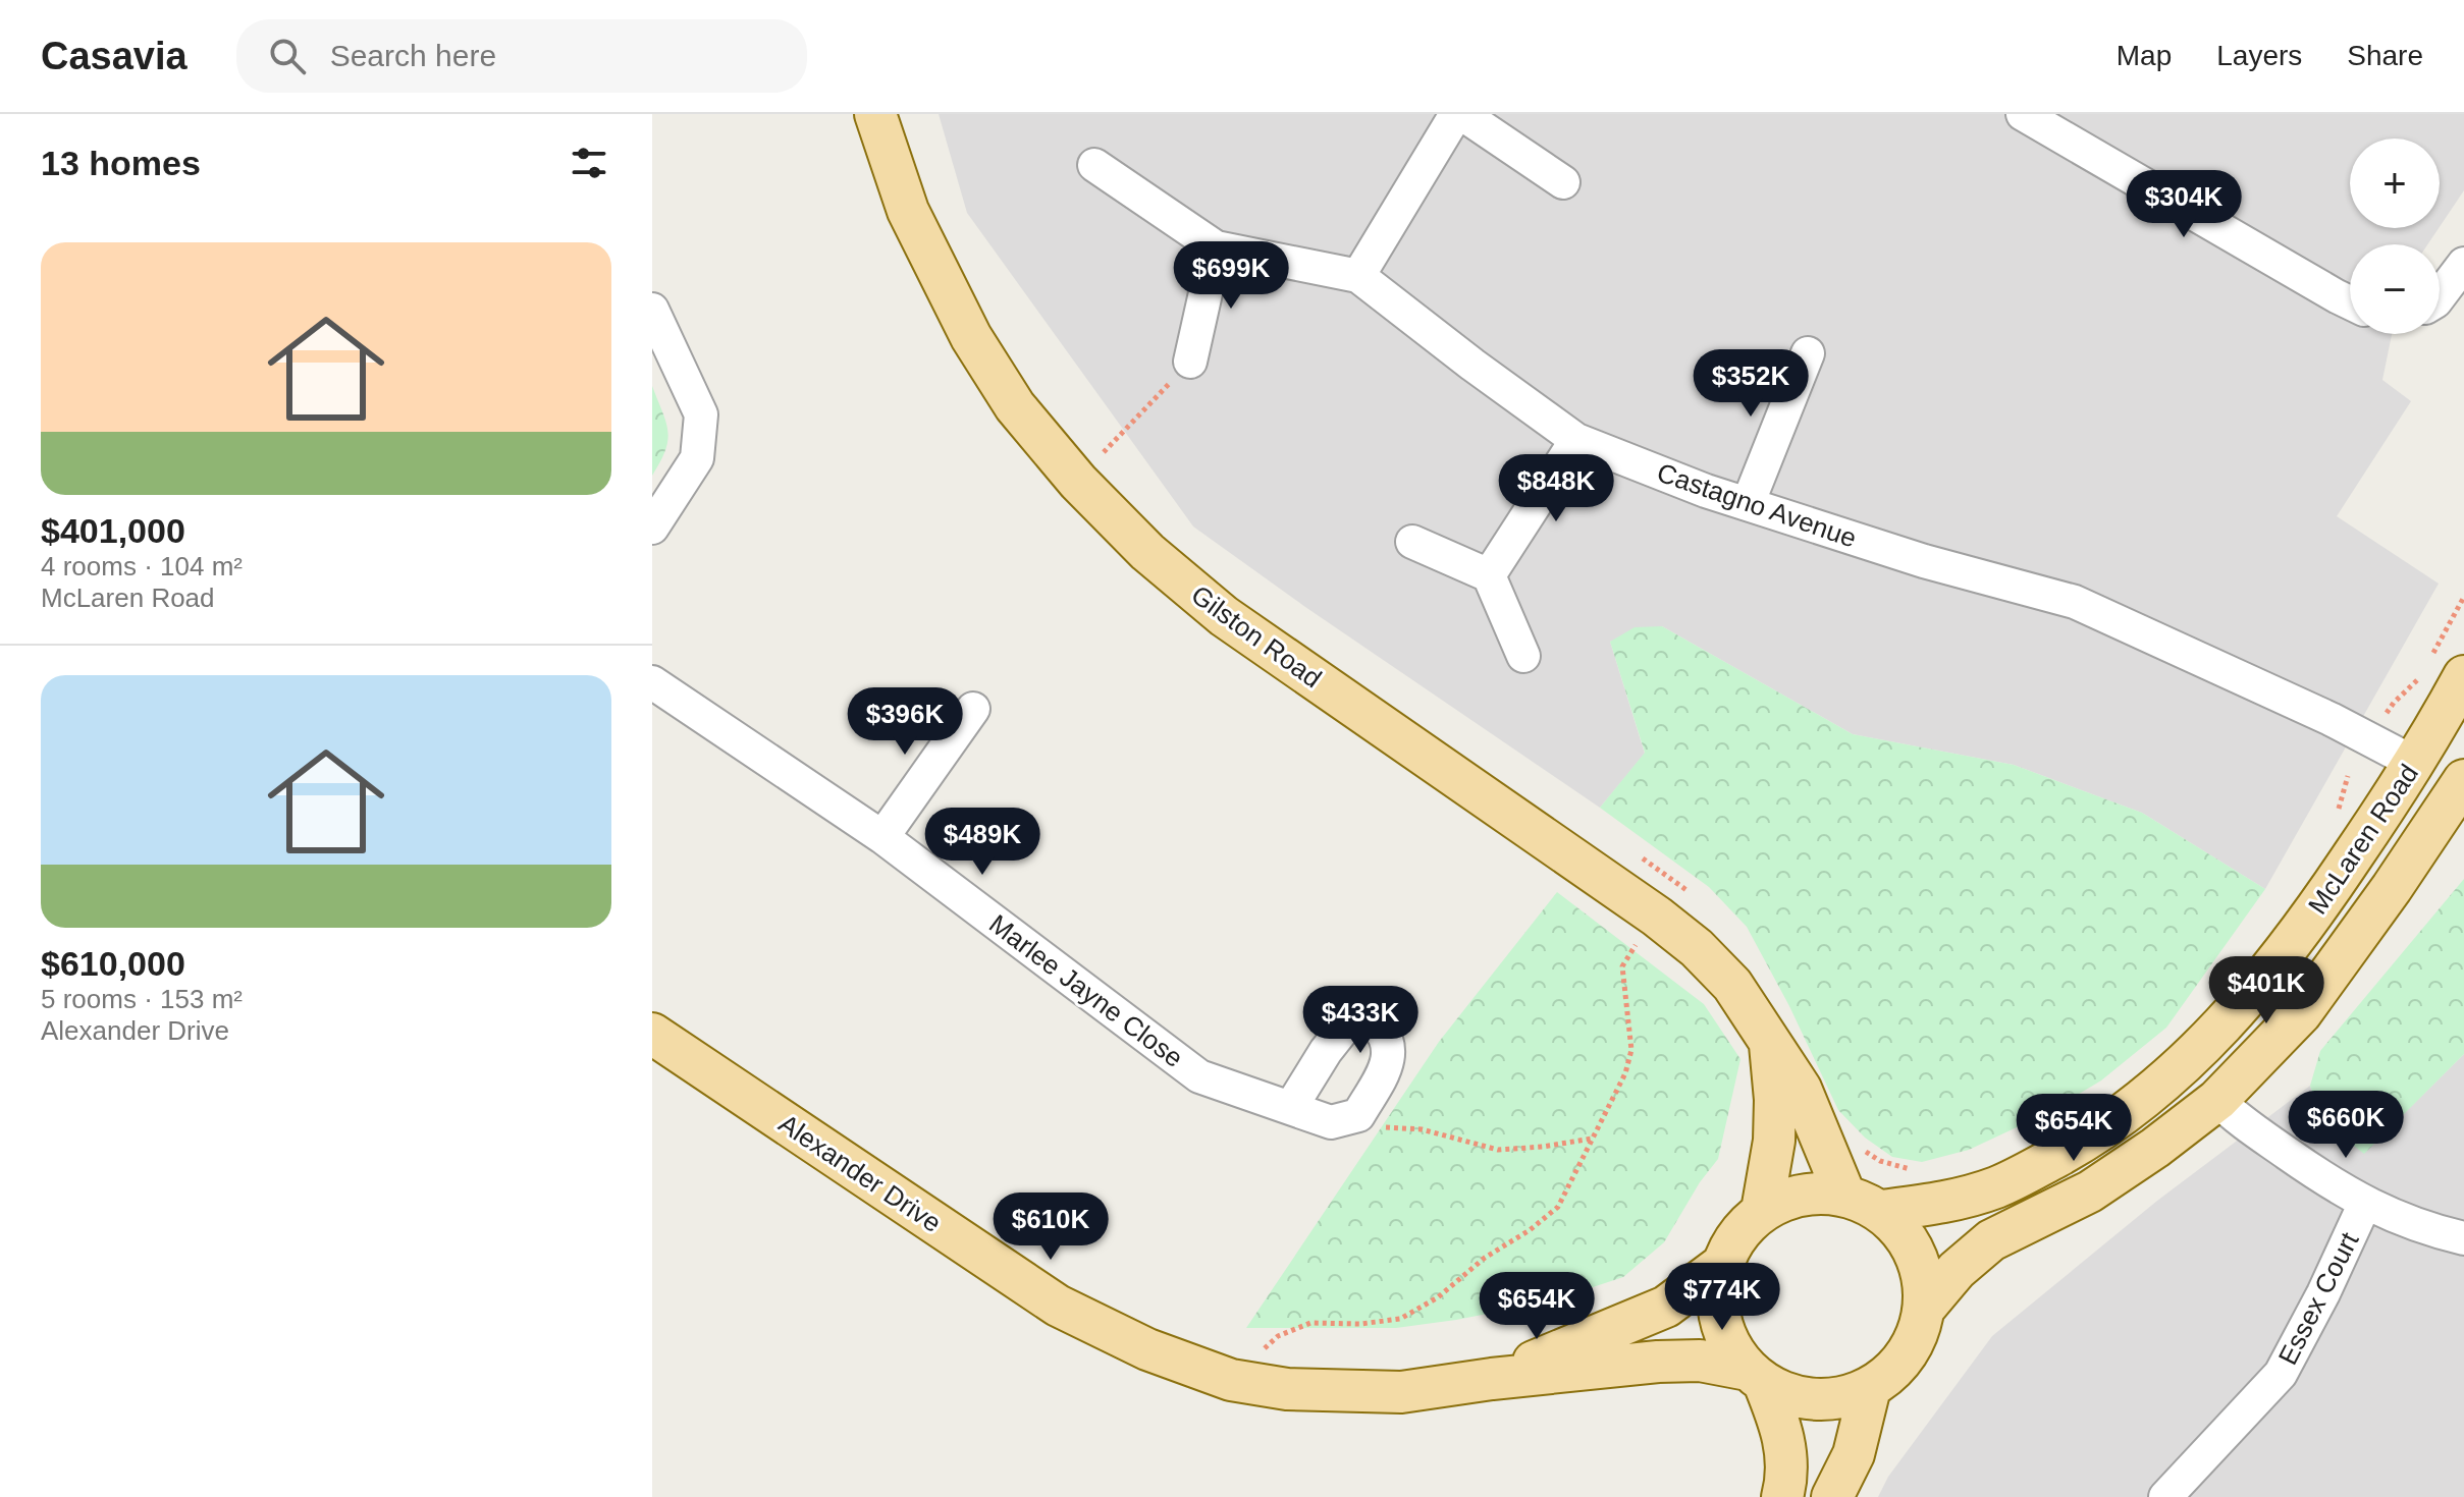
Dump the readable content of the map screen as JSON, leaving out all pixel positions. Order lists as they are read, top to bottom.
{
  "streets": {
    "main road": ["Gilston Road", "McLaren Road", "Alexander Drive"],
    "street": ["Castagno Avenue", "Marlee Jayne Close", "Essex Court"]
  },
  "crossings": [
    ["Castagno Avenue", "McLaren Road"],
    ["Gilston Road", "McLaren Road"],
    ["Gilston Road", "Alexander Drive"],
    ["McLaren Road", "Alexander Drive"]
  ],
  "page": {
    "header": "Casavia",
    "search": "Search here",
    "nav": ["Map", "Layers", "Share"],
    "heading": "13 homes",
    "map_buttons": ["+", "−"],
    "price": [
      "$304K",
      "$699K",
      "$352K",
      "$848K",
      "$396K",
      "$489K",
      "$401K",
      "$433K",
      "$660K",
      "$654K",
      "$610K",
      "$774K",
      "$654K"
    ],
    "list": [
      {
        "name": "$401,000",
        "note": "4 rooms · 104 m² · McLaren Road"
      },
      {
        "name": "$610,000",
        "note": "5 rooms · 153 m² · Alexander Drive"
      }
    ]
  }
}
